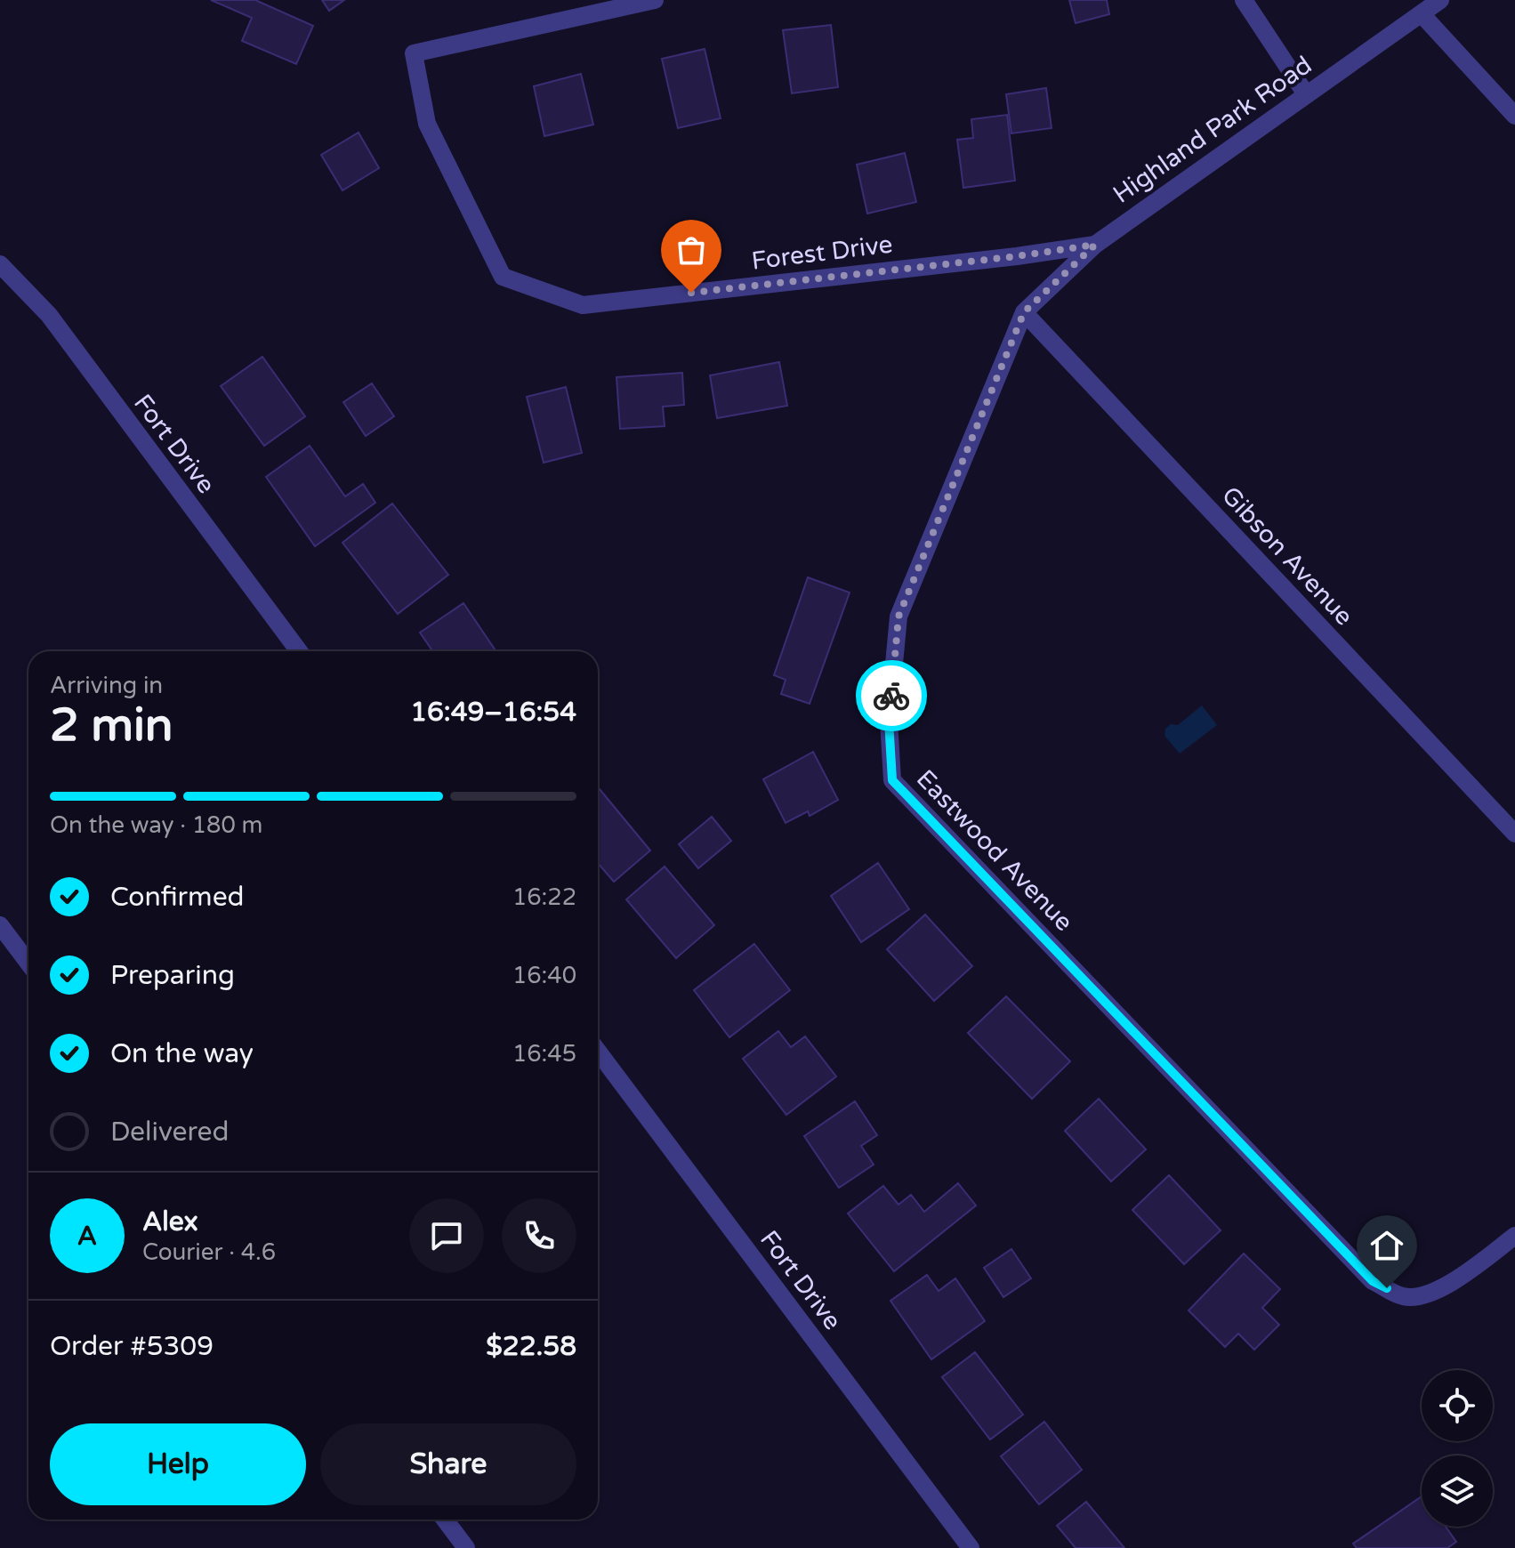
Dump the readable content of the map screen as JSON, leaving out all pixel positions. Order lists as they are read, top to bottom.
{
  "streets": {
    "street": [
      "Highland Park Road",
      "Forest Drive",
      "Fort Drive",
      "Gibson Avenue",
      "Eastwood Avenue"
    ]
  },
  "crossings": [
    ["Highland Park Road", "Forest Drive"],
    ["Highland Park Road", "Gibson Avenue"],
    ["Highland Park Road", "Eastwood Avenue"],
    ["Gibson Avenue", "Eastwood Avenue"]
  ],
  "page": {
    "heading": ["2 min", "Arriving in", "16:49–16:54"],
    "panel": [
      "Alex",
      "Courier · 4.6",
      "Order #5309",
      "$22.58"
    ],
    "bar": "On the way · 180 m",
    "list": [
      ["Confirmed", "16:22"],
      ["Preparing", "16:40"],
      ["On the way", "16:45"],
      "Delivered"
    ],
    "round": "A",
    "buttons": ["Help", "Share"]
  }
}
